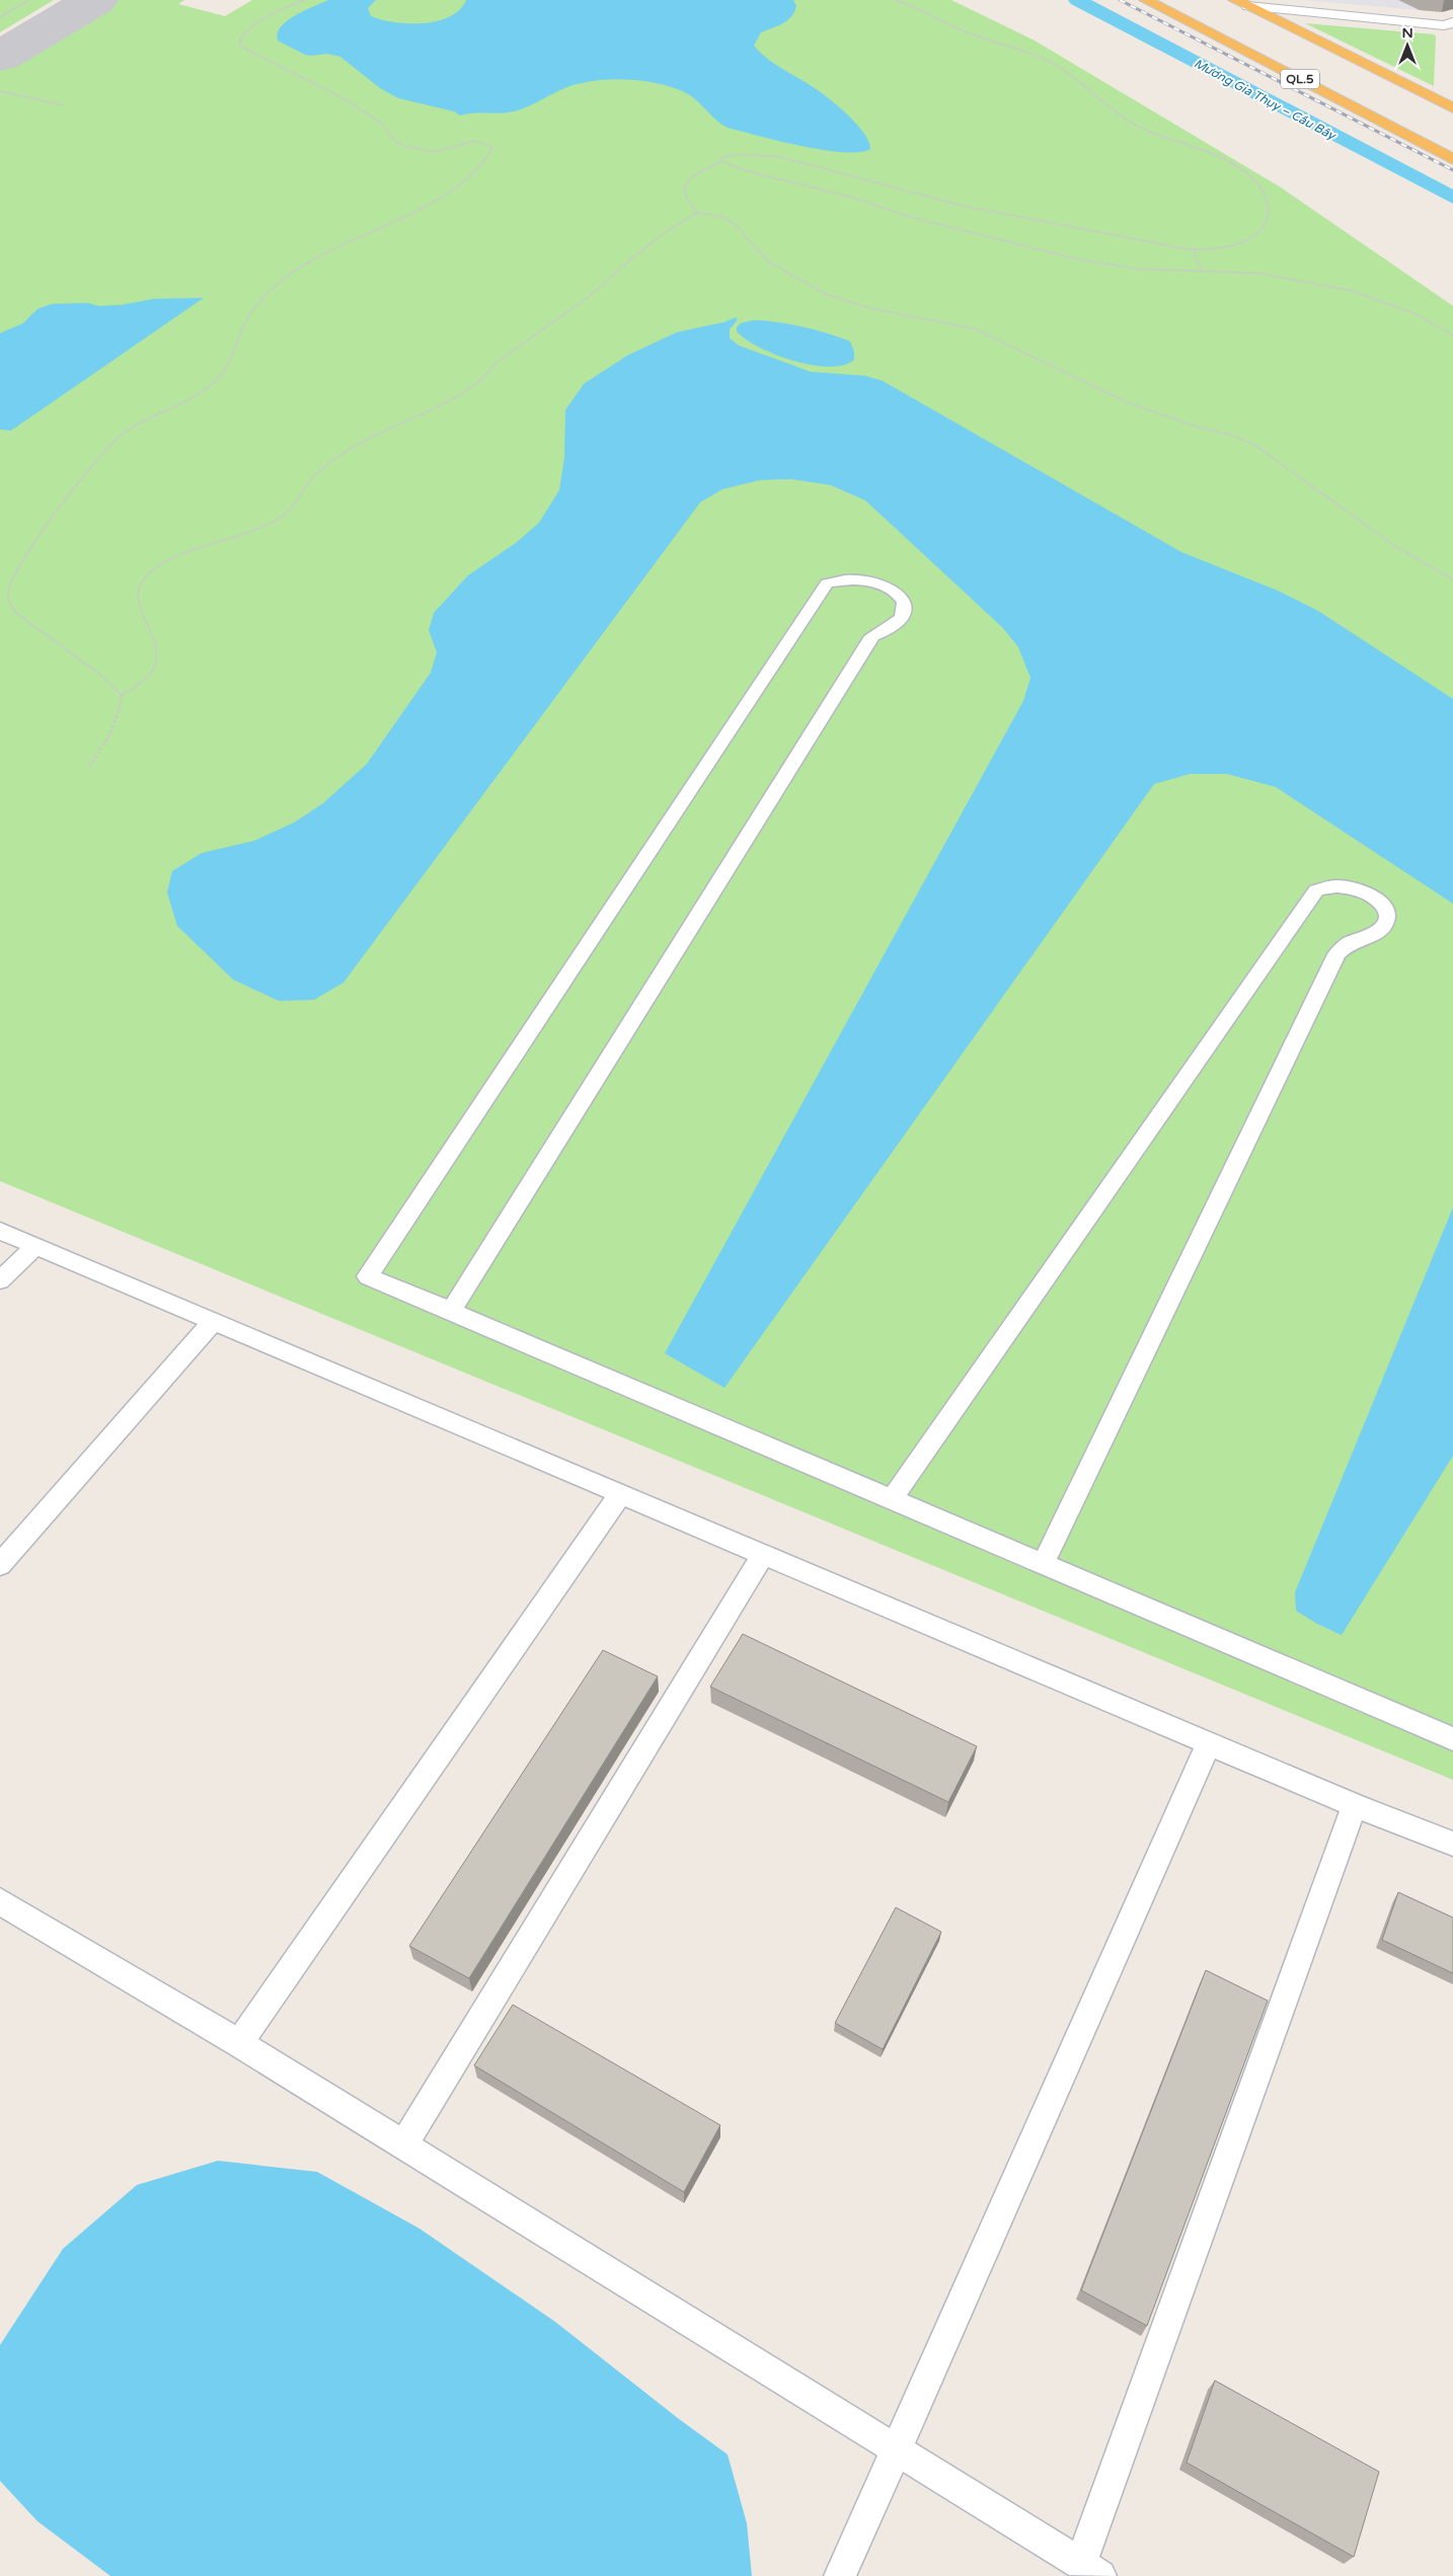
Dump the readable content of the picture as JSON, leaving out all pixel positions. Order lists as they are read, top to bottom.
{
  "streets": {
    "highway": ["QL.5"]
  },
  "water": ["Mương Gia Thụy – Cầu Bây"],
  "north": "top"
}
